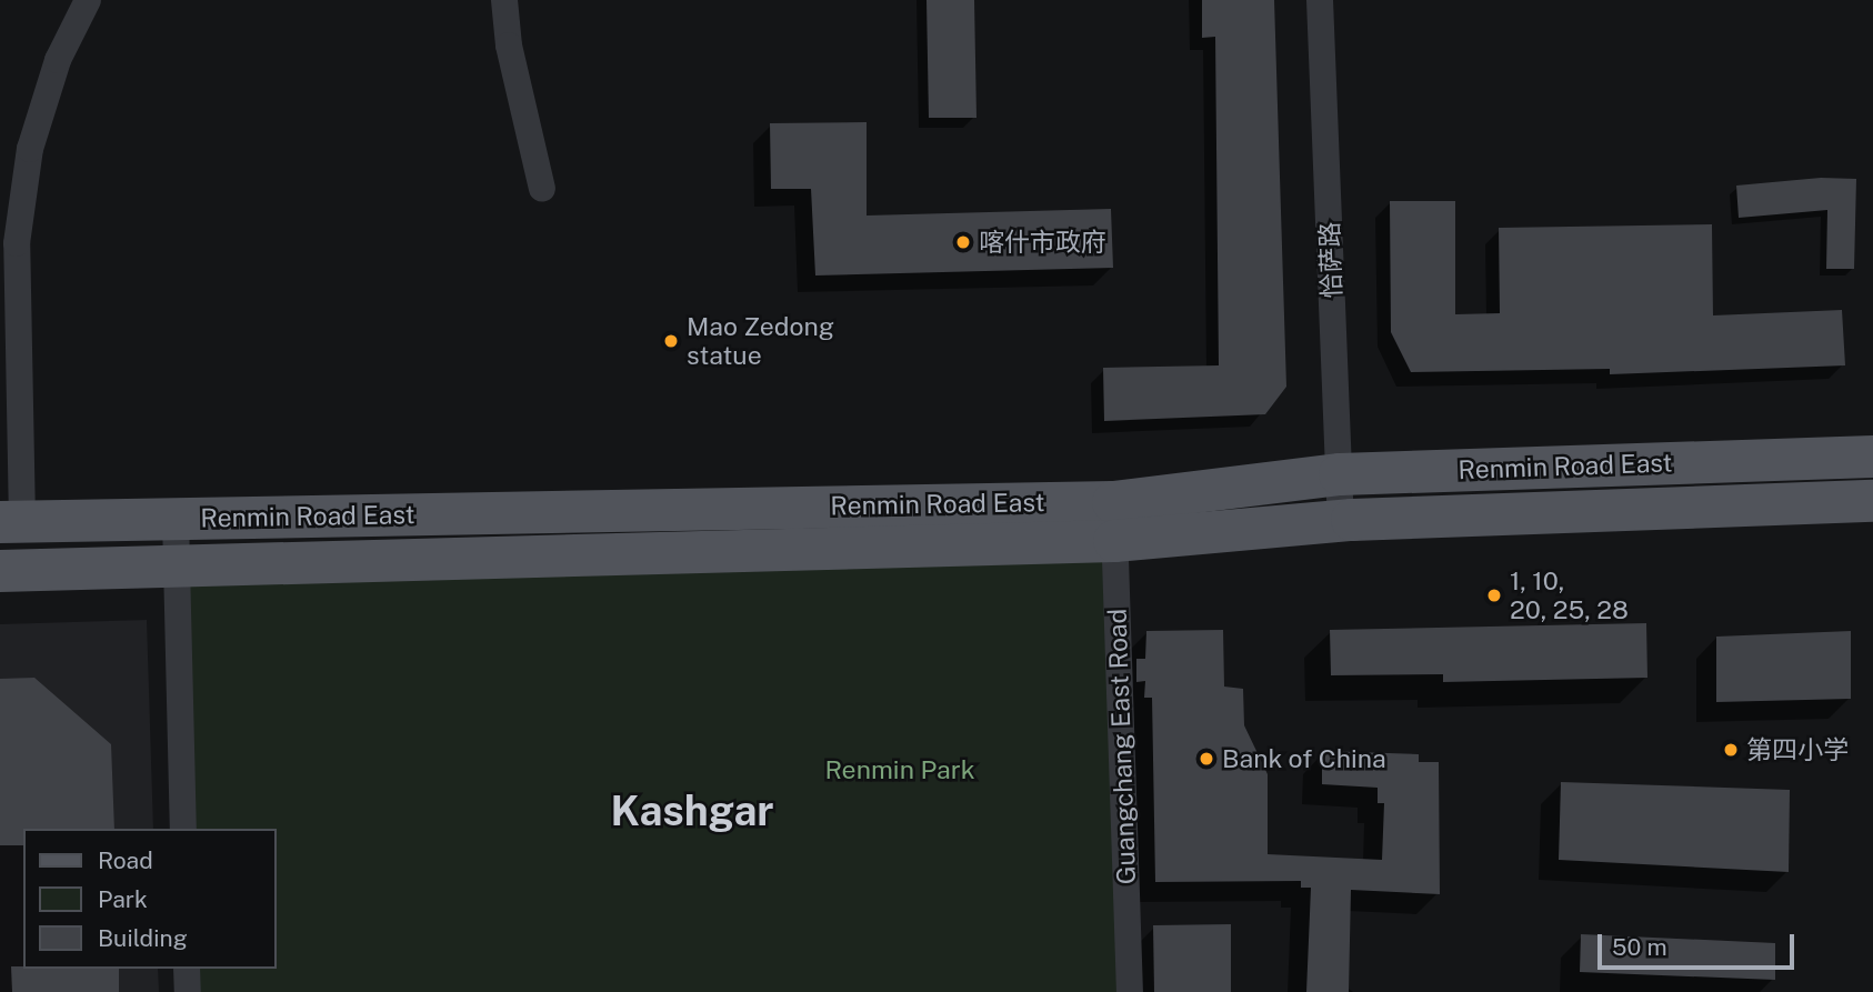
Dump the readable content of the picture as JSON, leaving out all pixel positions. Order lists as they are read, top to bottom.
{
  "streets": {
    "main road": ["Renmin Road East"],
    "street": ["恰萨路", "Guangchang East Road"]
  },
  "crossings": [
    ["恰萨路", "Renmin Road East"],
    ["Renmin Road East", "Guangchang East Road"]
  ],
  "districts": ["Kashgar"],
  "parks": ["Renmin Park"],
  "places": [
    "喀什市政府",
    "Mao Zedong statue",
    "1, 10, 20, 25, 28",
    "第四小学",
    "Bank of China"
  ],
  "legend": ["Road", "Park", "Building"],
  "scale_bar": "50 m"
}
